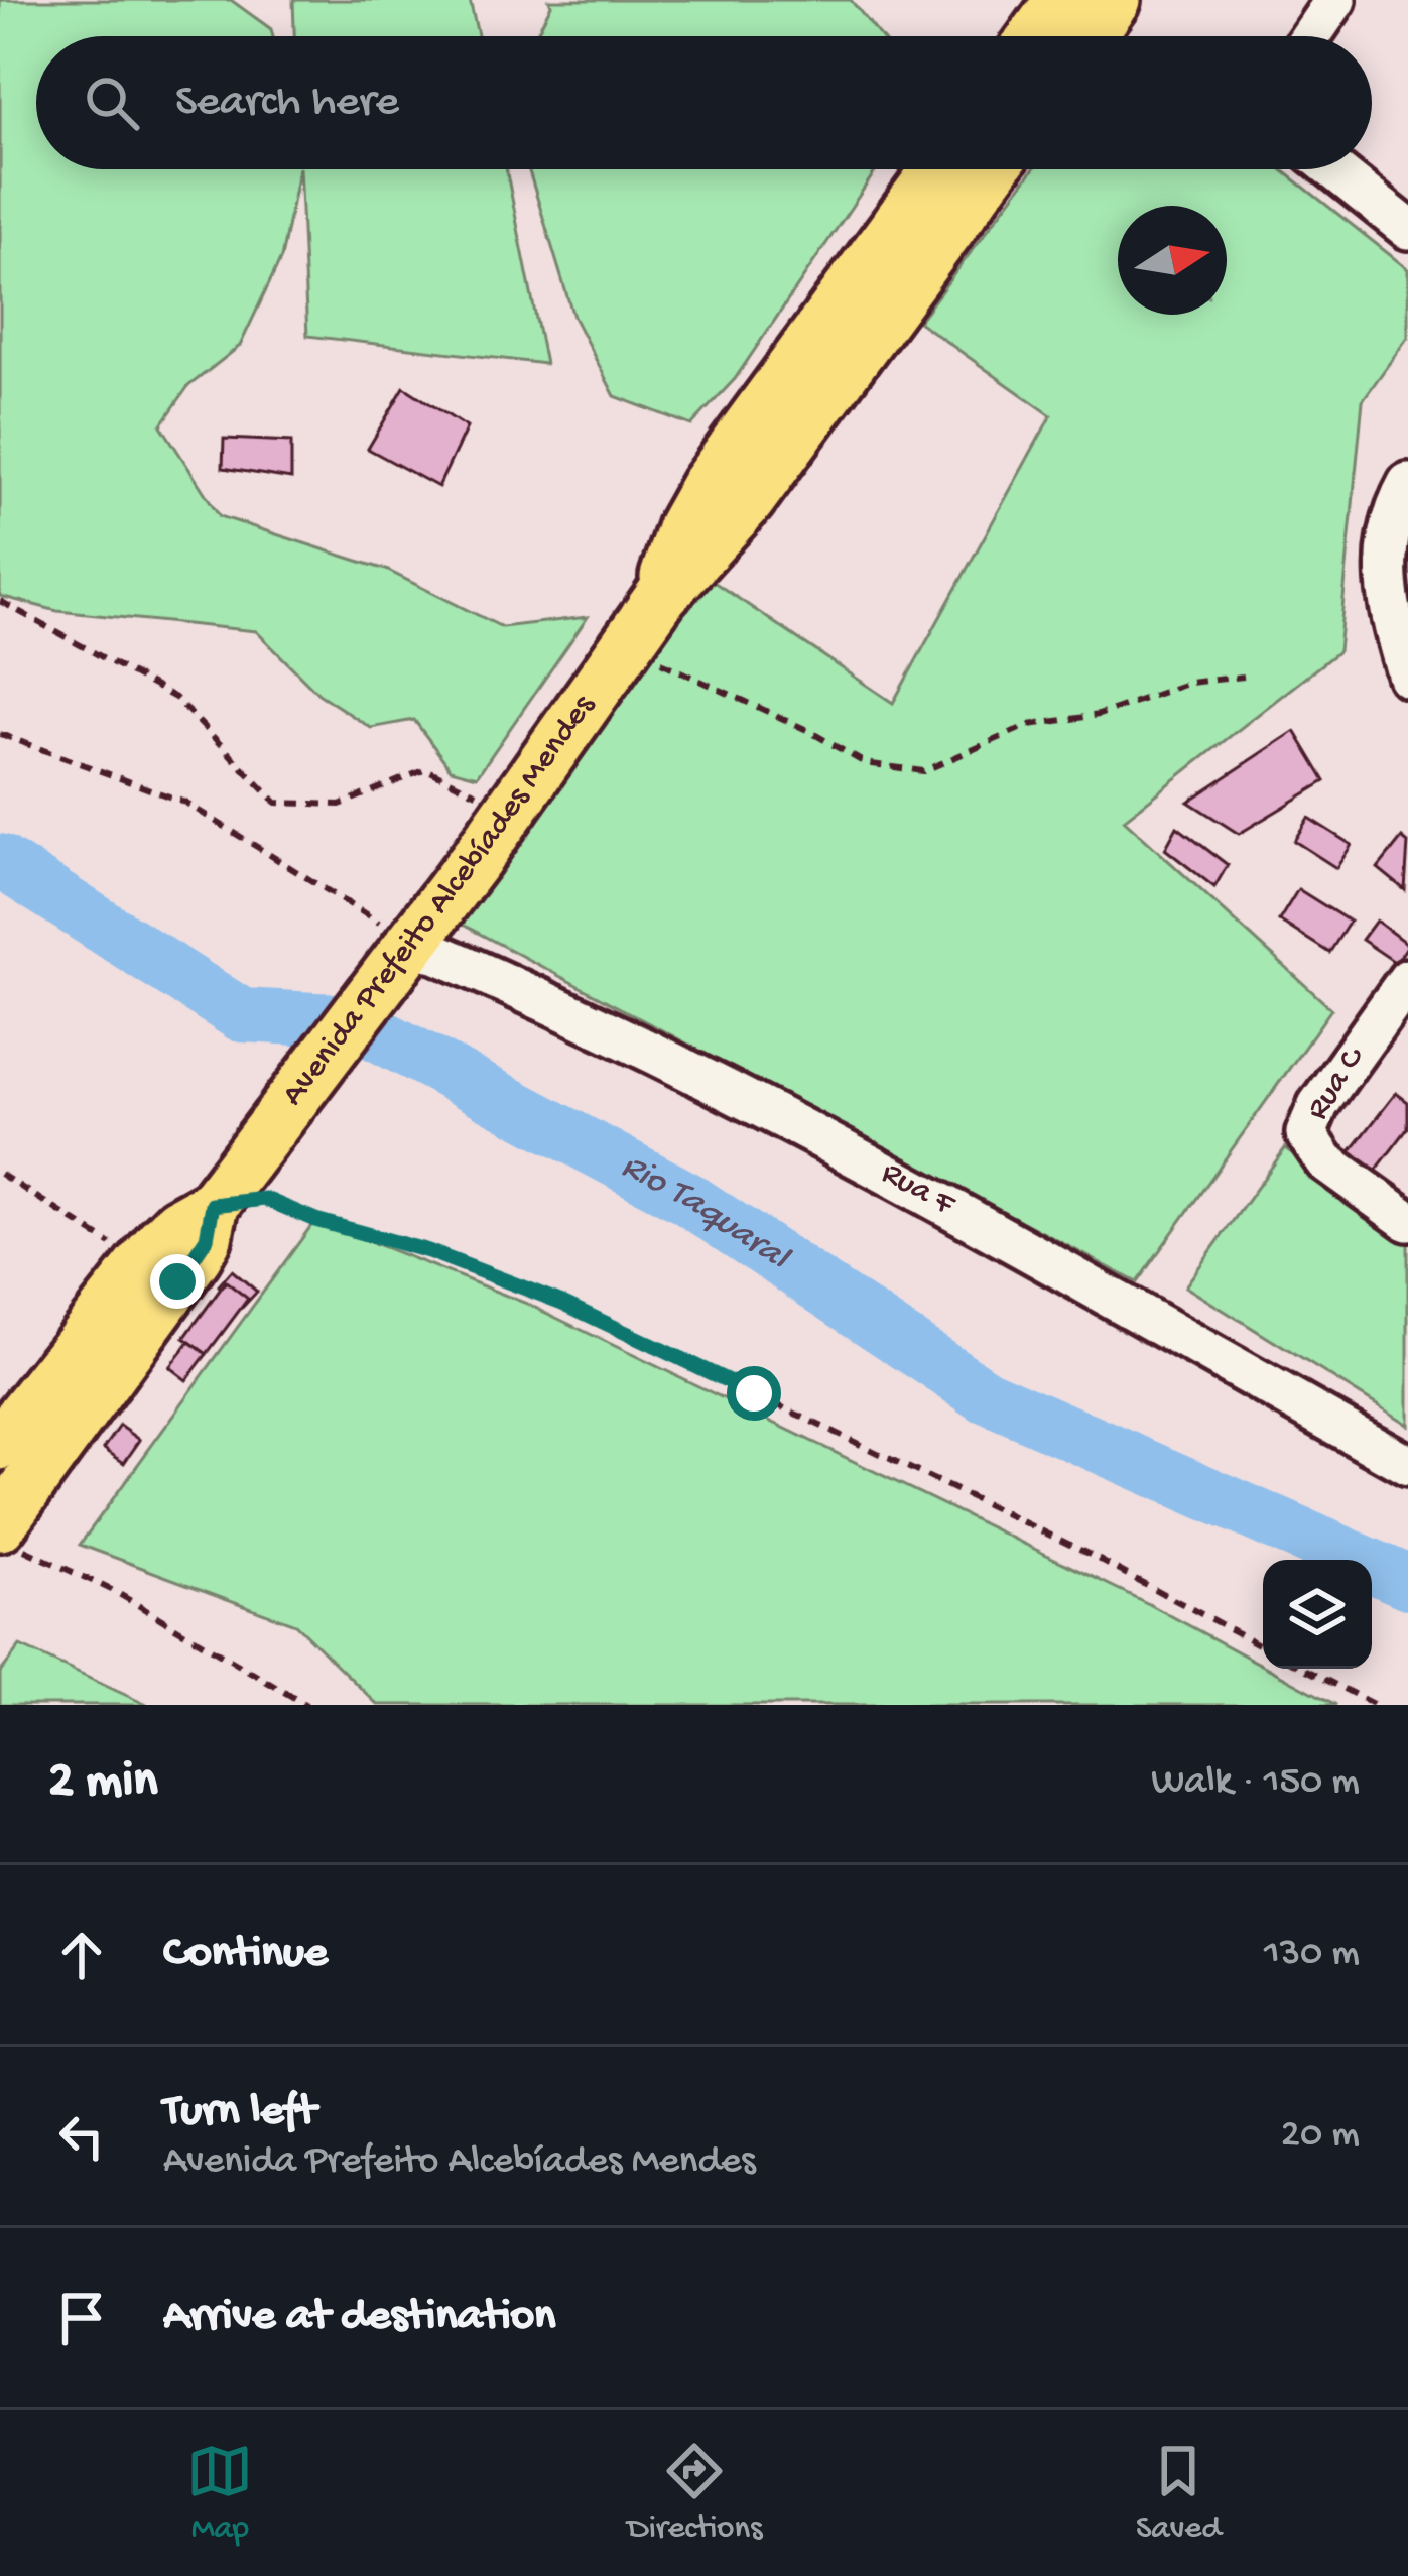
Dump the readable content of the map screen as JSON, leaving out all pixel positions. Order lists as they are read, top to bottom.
{
  "streets": {
    "main road": ["Avenida Prefeito Alcebíades Mendes"],
    "street": ["Rua C", "Rua F"]
  },
  "crossings": [
    ["Avenida Prefeito Alcebíades Mendes", "Rua F"]
  ],
  "water": ["Rio Taquaral"],
  "north": "right",
  "page": {
    "search": "Search here",
    "heading": ["2 min", "Walk · 150 m"],
    "list": [
      ["Continue", "130 m"],
      ["Turn left", "Avenida Prefeito Alcebíades Mendes", "20 m"],
      "Arrive at destination"
    ],
    "nav": ["Map", "Directions", "Saved"]
  }
}
